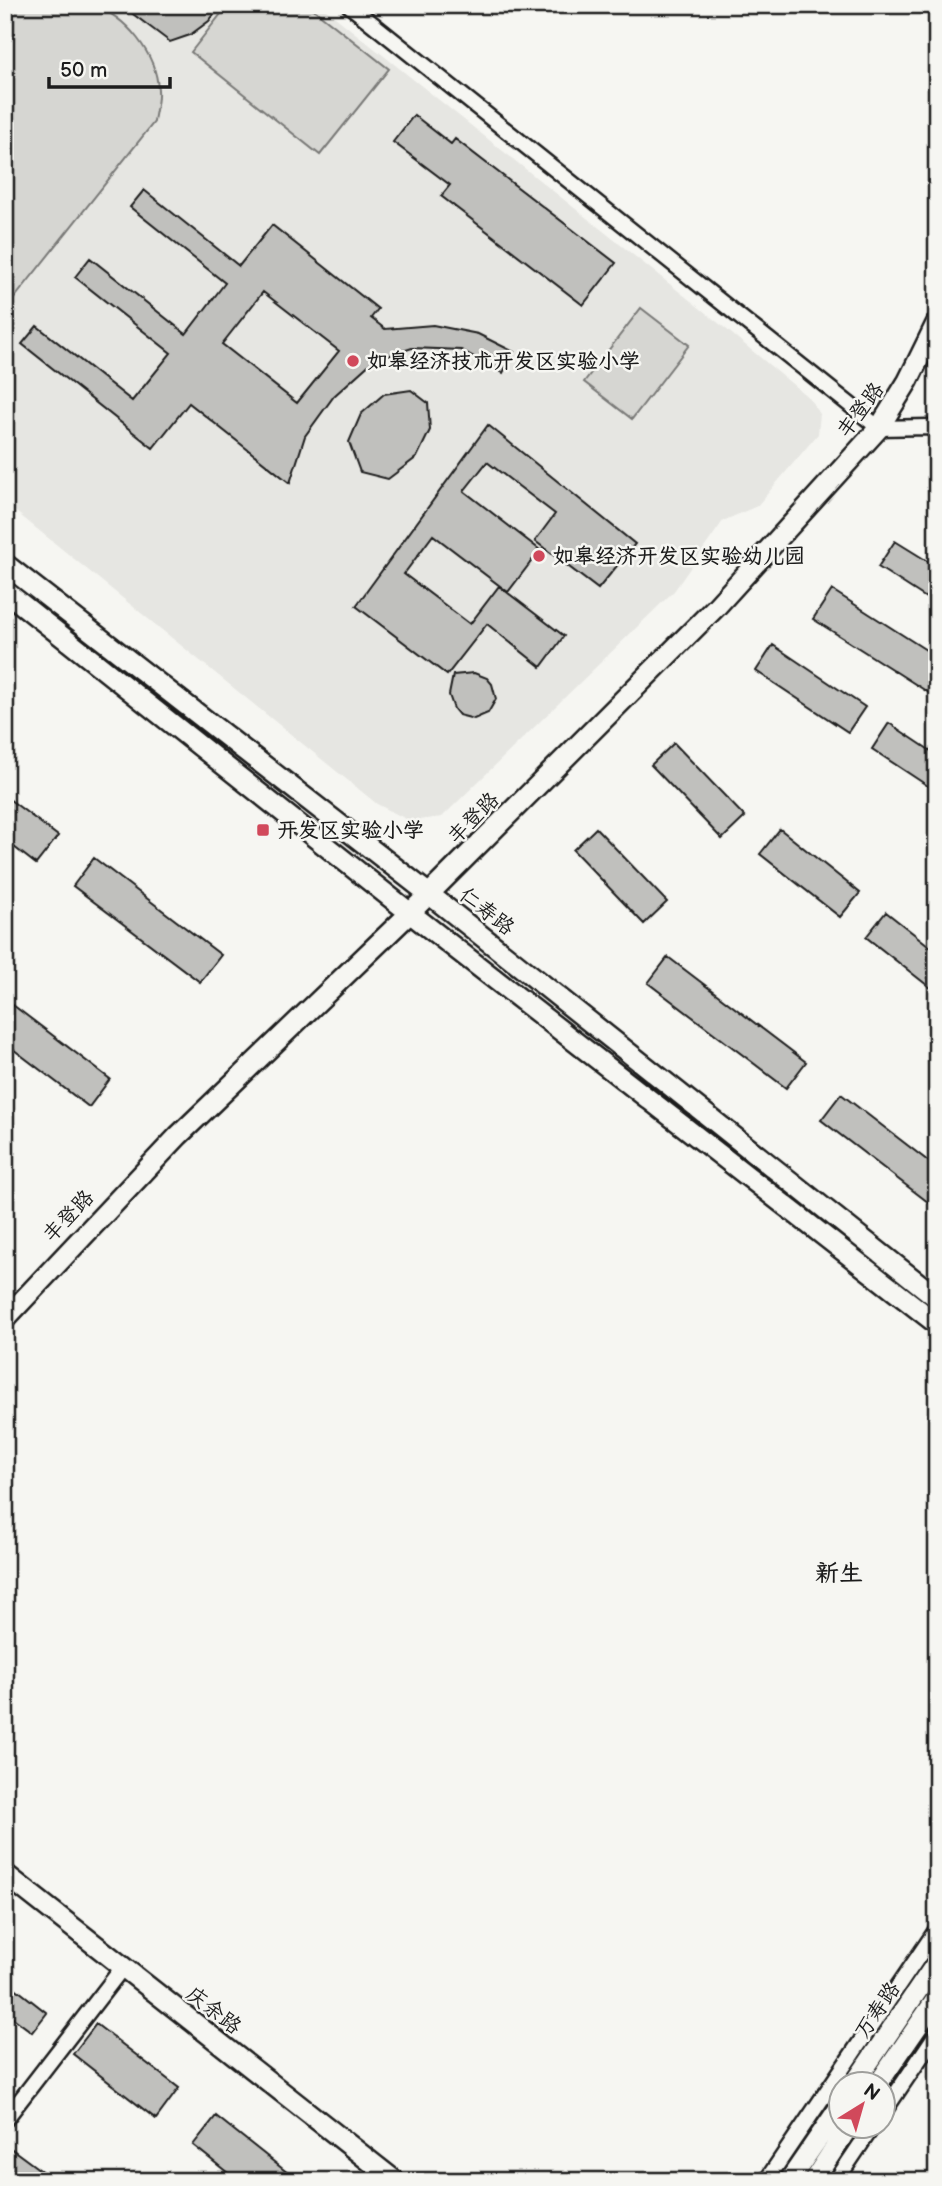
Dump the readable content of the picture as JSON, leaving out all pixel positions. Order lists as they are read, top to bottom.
{
  "streets": {
    "main road": [
      "丰登路",
      "仁寿路",
      "庆余路",
      "万寿路"
    ]
  },
  "crossings": [
    ["丰登路", "仁寿路"]
  ],
  "districts": ["新生"],
  "places": {
    "other": ["如皋经济技术开发区实验小学", "如皋经济开发区实验幼儿园"],
    "transit": ["开发区实验小学"]
  },
  "scale_bar": "50 m",
  "north": "top right"
}
